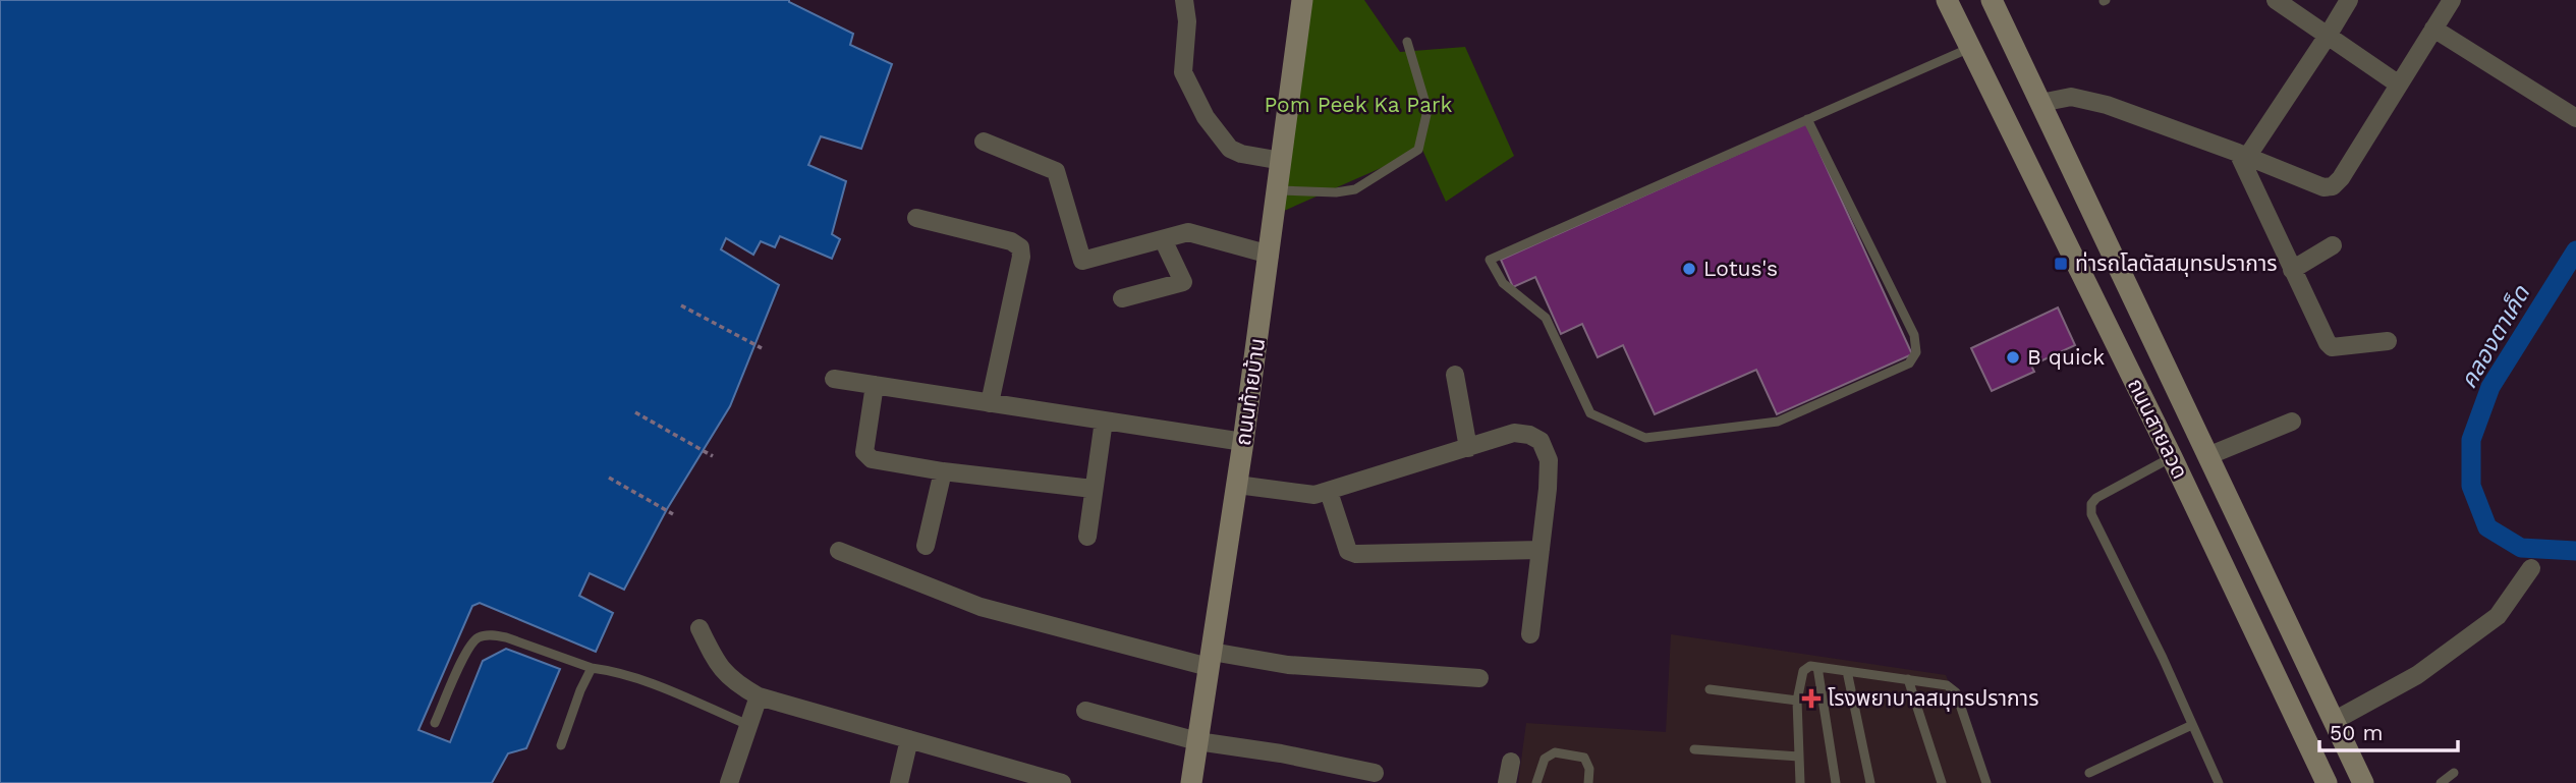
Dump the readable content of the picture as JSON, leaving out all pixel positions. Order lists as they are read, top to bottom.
{
  "streets": {
    "main road": ["ถนนท้ายบ้าน", "ถนนสายลวด"]
  },
  "water": ["คลองตาเค็ด"],
  "parks": ["Pom Peek Ka Park"],
  "places": {
    "transit": ["ท่ารถโลตัสสมุทรปราการ"],
    "other": ["Lotus's", "B quick"],
    "health": ["โรงพยาบาลสมุทรปราการ"]
  },
  "scale_bar": "50 m"
}
